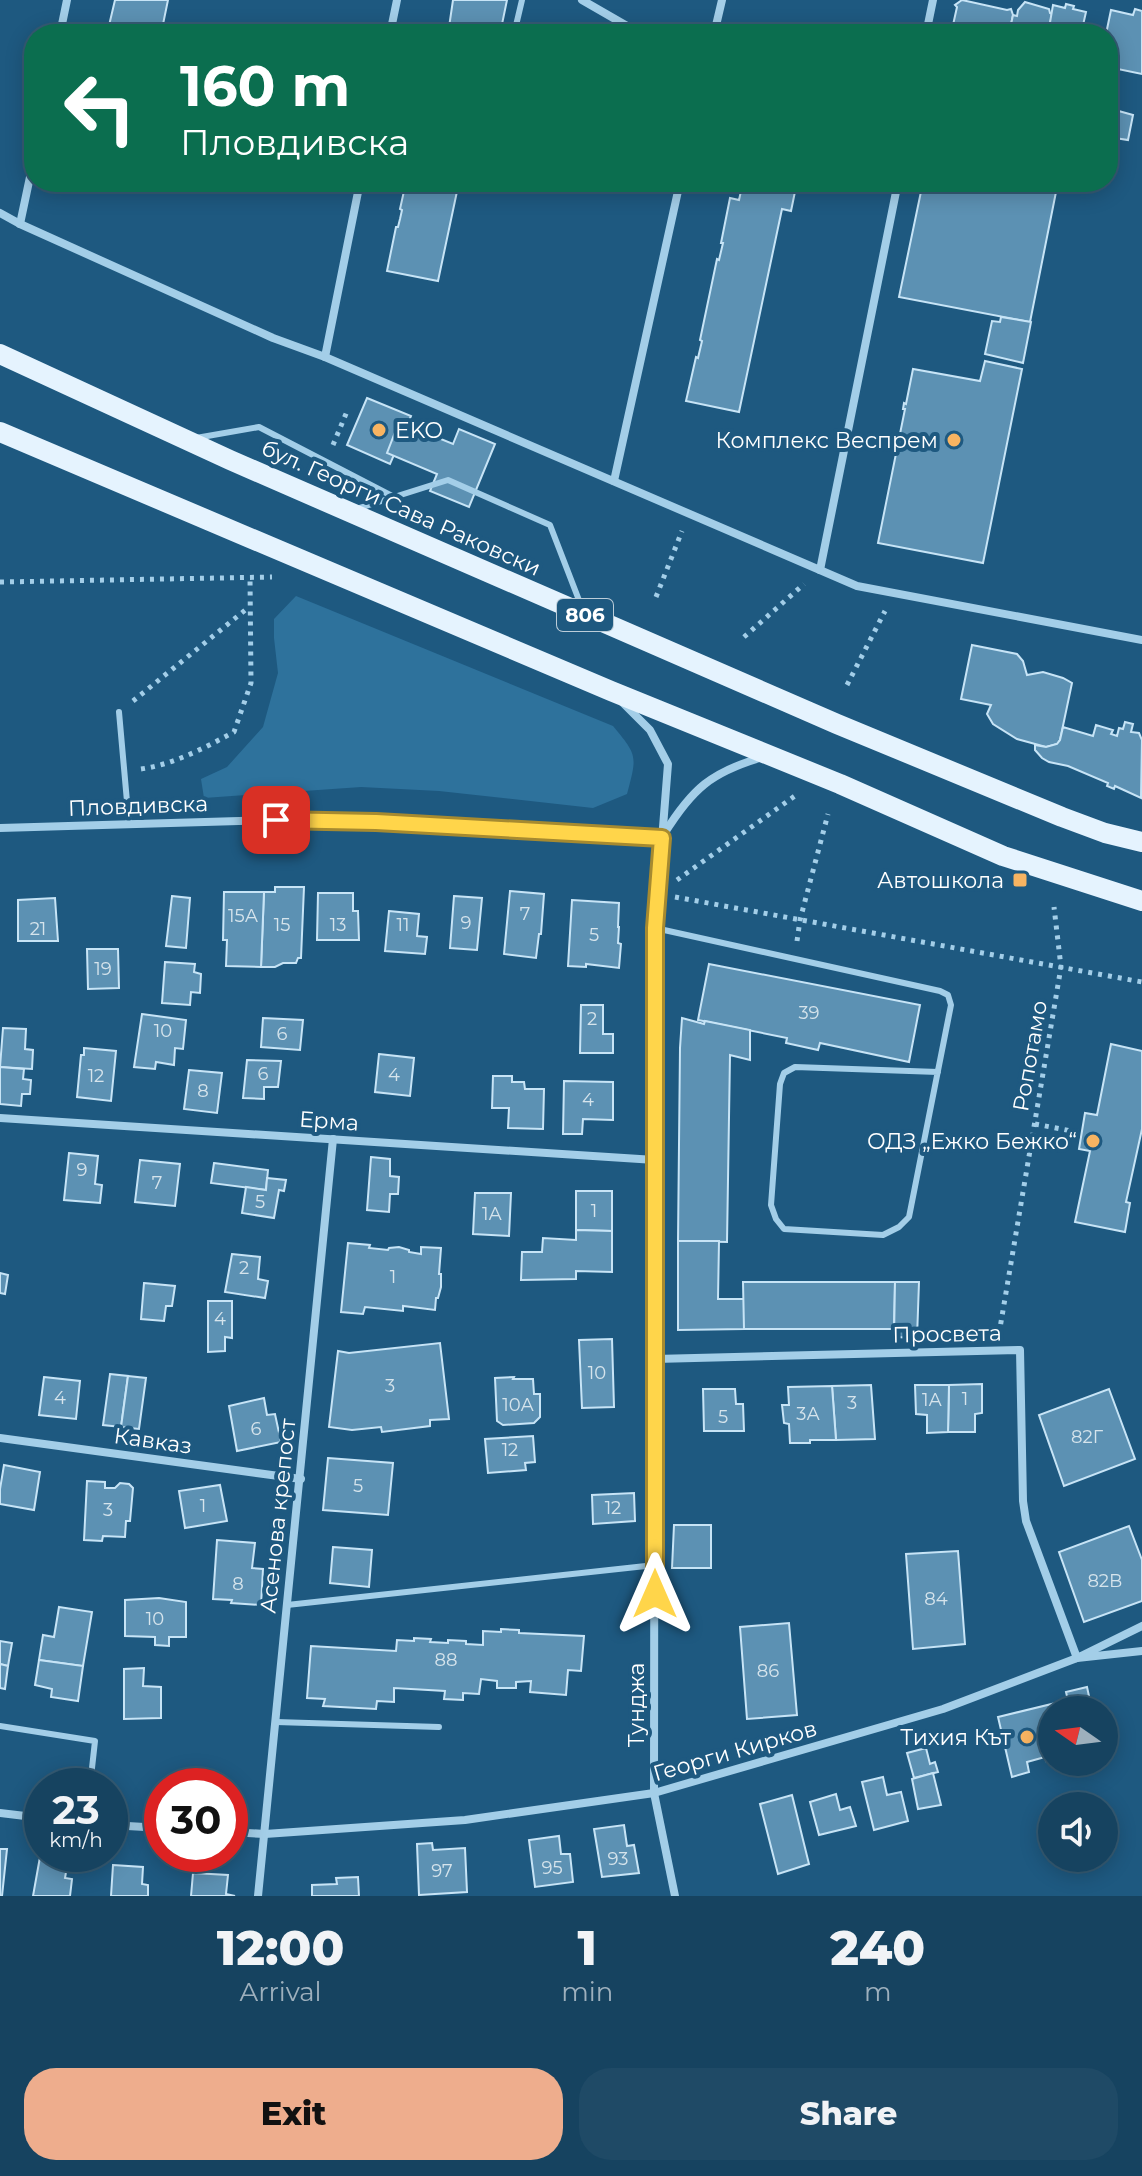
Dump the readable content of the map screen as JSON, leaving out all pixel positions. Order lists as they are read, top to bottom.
{
  "streets": {
    "main road": ["бул. Георги Сава Раковски", "806"],
    "street": [
      "Пловдивска",
      "Ерма",
      "Просвета",
      "Кавказ",
      "Асенова крепост",
      "Тунджа",
      "Георги Кирков"
    ],
    "path": ["Ропотамо"]
  },
  "crossings": [
    ["Пловдивска", "Тунджа"],
    ["Ропотамо", "Просвета"],
    ["Ерма", "Асенова крепост"],
    ["Ерма", "Тунджа"],
    ["Просвета", "Тунджа"],
    ["Просвета", "Георги Кирков"],
    ["Кавказ", "Асенова крепост"],
    ["Асенова крепост", "Георги Кирков"],
    ["Тунджа", "Георги Кирков"]
  ],
  "places": {
    "other": [
      "EKO",
      "Комплекс Веспрем",
      "ОДЗ „Ежко Бежко“",
      "Тихия Кът"
    ],
    "transit": ["Автошкола"]
  },
  "house_numbers": [
    "7",
    "15А",
    "9",
    "15",
    "13",
    "11",
    "21",
    "5",
    "19",
    "39",
    "2",
    "10",
    "6",
    "6",
    "4",
    "12",
    "8",
    "4",
    "9",
    "7",
    "5",
    "1",
    "1А",
    "2",
    "1",
    "4",
    "10",
    "3",
    "4",
    "1",
    "1А",
    "3",
    "10А",
    "3А",
    "5",
    "6",
    "82Г",
    "12",
    "5",
    "1",
    "12",
    "3",
    "82В",
    "8",
    "84",
    "10",
    "88",
    "86",
    "93",
    "95",
    "97"
  ],
  "north": "left",
  "page": {
    "turn": ["160 m", "Пловдивска"],
    "speed": "23 km/h",
    "limit": "30",
    "eta": [
      "12:00",
      "Arrival",
      "1",
      "min",
      "240",
      "m"
    ],
    "buttons": ["Exit", "Share"]
  }
}
